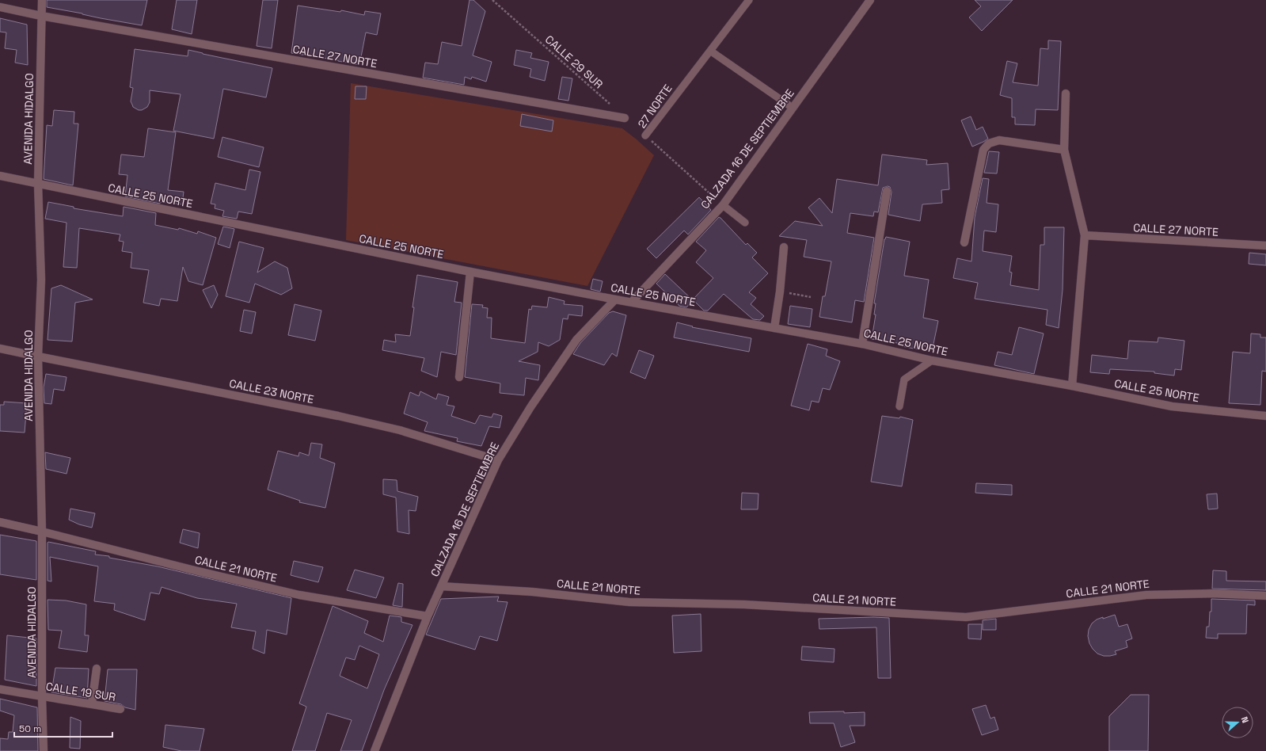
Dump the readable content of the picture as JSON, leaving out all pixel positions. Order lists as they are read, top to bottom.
{
  "streets": {
    "street": [
      "CALLE 27 NORTE",
      "AVENIDA HIDALGO",
      "CALZADA 16 DE SEPTIEMBRE",
      "CALLE 25 NORTE",
      "CALLE 23 NORTE",
      "CALLE 21 NORTE",
      "CALLE 19 SUR"
    ],
    "lane": ["27 NORTE"],
    "path": ["CALLE 29 SUR"]
  },
  "crossings": [
    ["CALLE 27 NORTE", "AVENIDA HIDALGO"],
    ["27 NORTE", "CALZADA 16 DE SEPTIEMBRE"],
    ["AVENIDA HIDALGO", "CALLE 25 NORTE"],
    ["AVENIDA HIDALGO", "CALLE 23 NORTE"],
    ["AVENIDA HIDALGO", "CALLE 21 NORTE"],
    ["AVENIDA HIDALGO", "CALLE 19 SUR"],
    ["CALZADA 16 DE SEPTIEMBRE", "CALLE 25 NORTE"],
    ["CALZADA 16 DE SEPTIEMBRE", "CALLE 23 NORTE"],
    ["CALZADA 16 DE SEPTIEMBRE", "CALLE 21 NORTE"]
  ],
  "scale_bar": "50 m",
  "north": "right"
}
